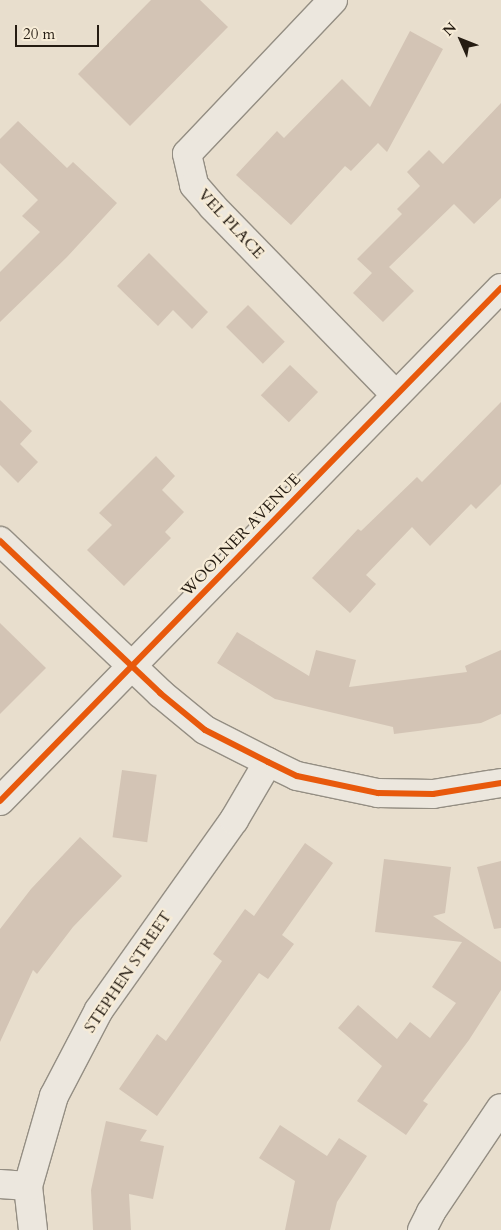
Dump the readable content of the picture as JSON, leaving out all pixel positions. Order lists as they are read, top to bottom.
{
  "streets": {
    "street": ["VEL PLACE", "WOOLNER AVENUE", "STEPHEN STREET"]
  },
  "crossings": [
    ["VEL PLACE", "WOOLNER AVENUE"]
  ],
  "scale_bar": "20 m",
  "north": "top left"
}
